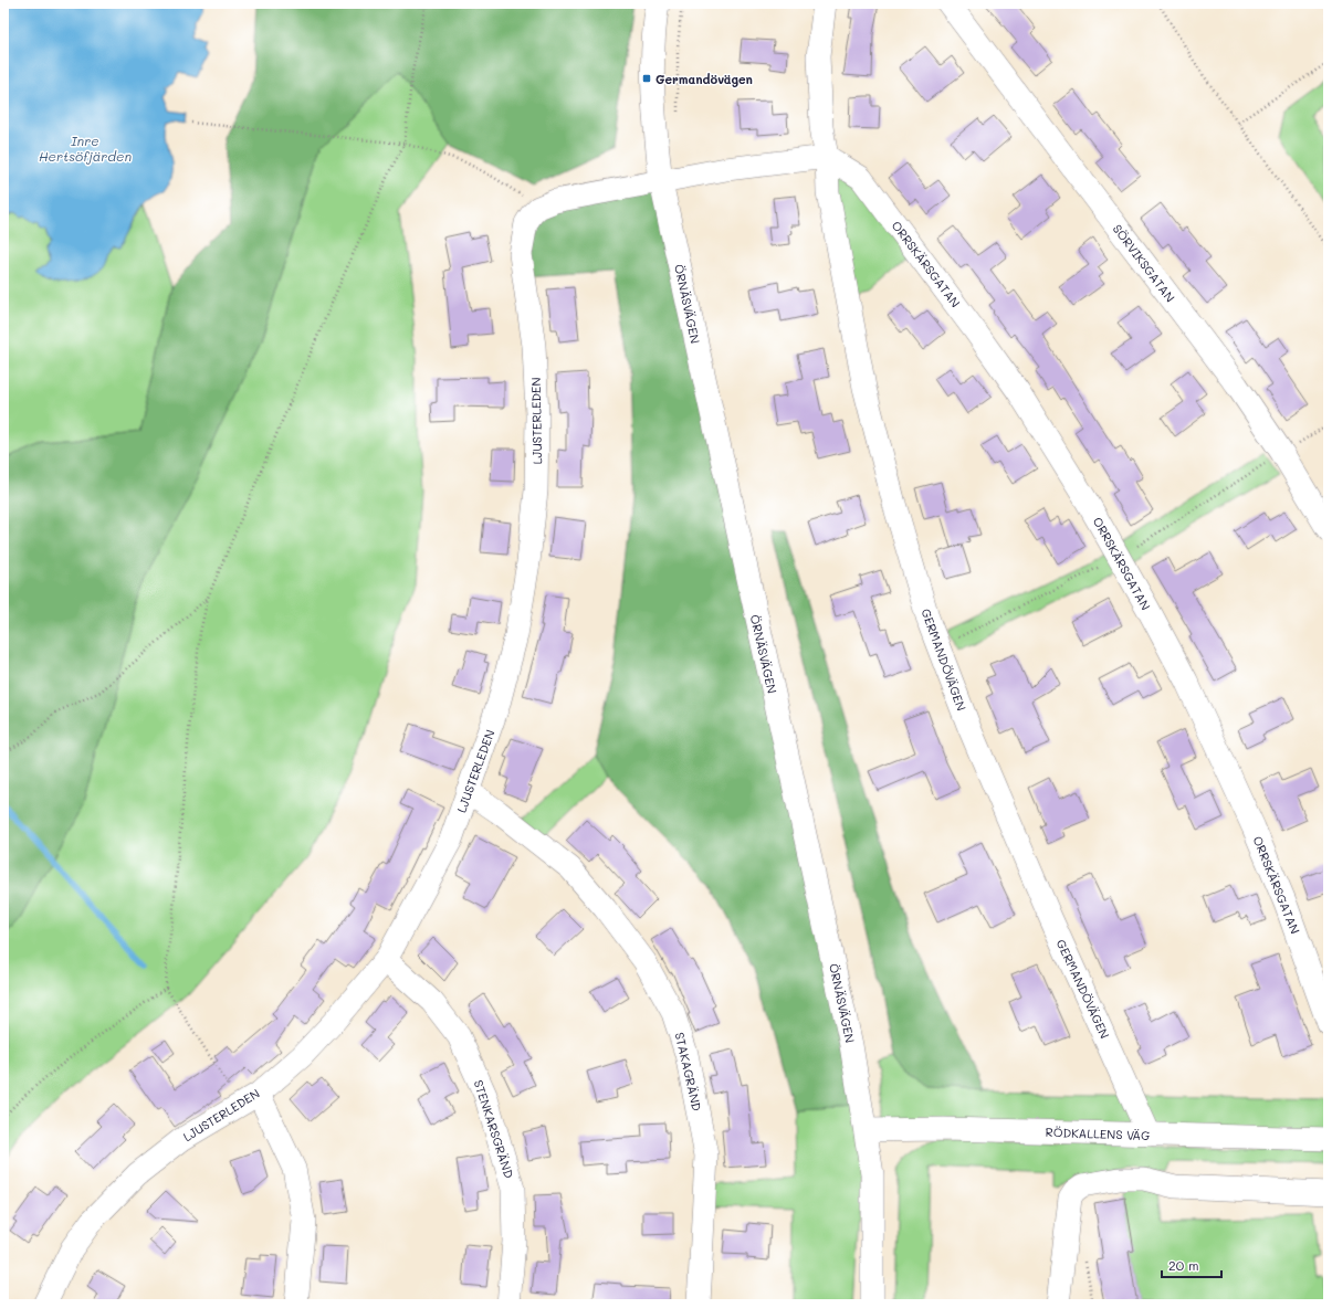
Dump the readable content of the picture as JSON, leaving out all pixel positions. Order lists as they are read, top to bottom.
{
  "streets": {
    "street": [
      "SÖRVIKSGATAN",
      "ORRSKÄRSGATAN",
      "ÖRNÄSVÄGEN",
      "LJUSTERLEDEN",
      "GERMANDÖVÄGEN",
      "STAKAGRÄND",
      "STENKARSGRÄND",
      "RÖDKALLENS VÄG"
    ]
  },
  "crossings": [
    ["ORRSKÄRSGATAN", "GERMANDÖVÄGEN"],
    ["ÖRNÄSVÄGEN", "RÖDKALLENS VÄG"],
    ["LJUSTERLEDEN", "STAKAGRÄND"],
    ["LJUSTERLEDEN", "STENKARSGRÄND"],
    ["GERMANDÖVÄGEN", "RÖDKALLENS VÄG"]
  ],
  "water": ["Inre Hertsöfjärden"],
  "places": {
    "transit": ["Germandövägen"]
  },
  "scale_bar": "20 m"
}
